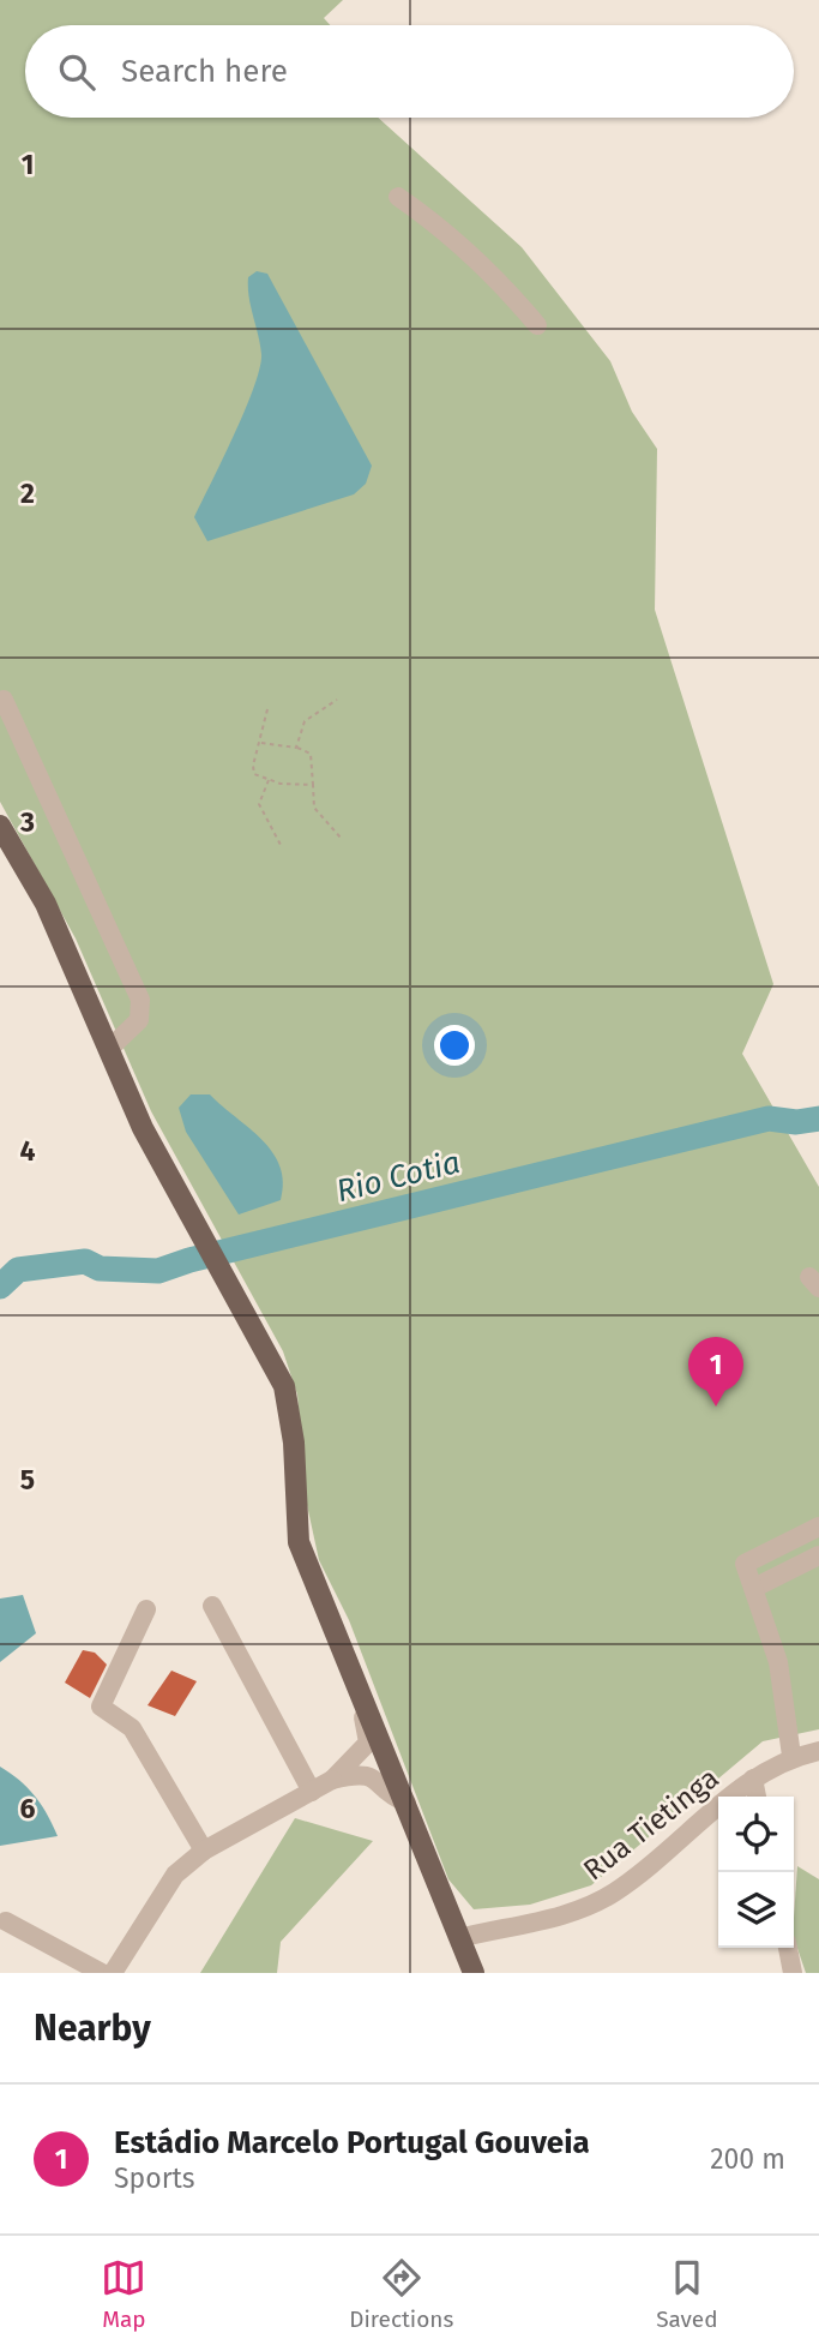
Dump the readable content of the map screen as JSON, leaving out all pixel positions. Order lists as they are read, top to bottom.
{
  "streets": {
    "street": ["Rua Tietinga"]
  },
  "water": ["Rio Cotia"],
  "page": {
    "search": "Search here",
    "pins": "1",
    "heading": "Nearby",
    "list": [
      {
        "mark": "1",
        "name": "Estádio Marcelo Portugal Gouveia",
        "note": "Sports",
        "value": "200 m"
      }
    ],
    "nav": ["Map", "Directions", "Saved"]
  },
  "grid": {
    "rows": [
      "1",
      "2",
      "3",
      "4",
      "5",
      "6"
    ]
  }
}
